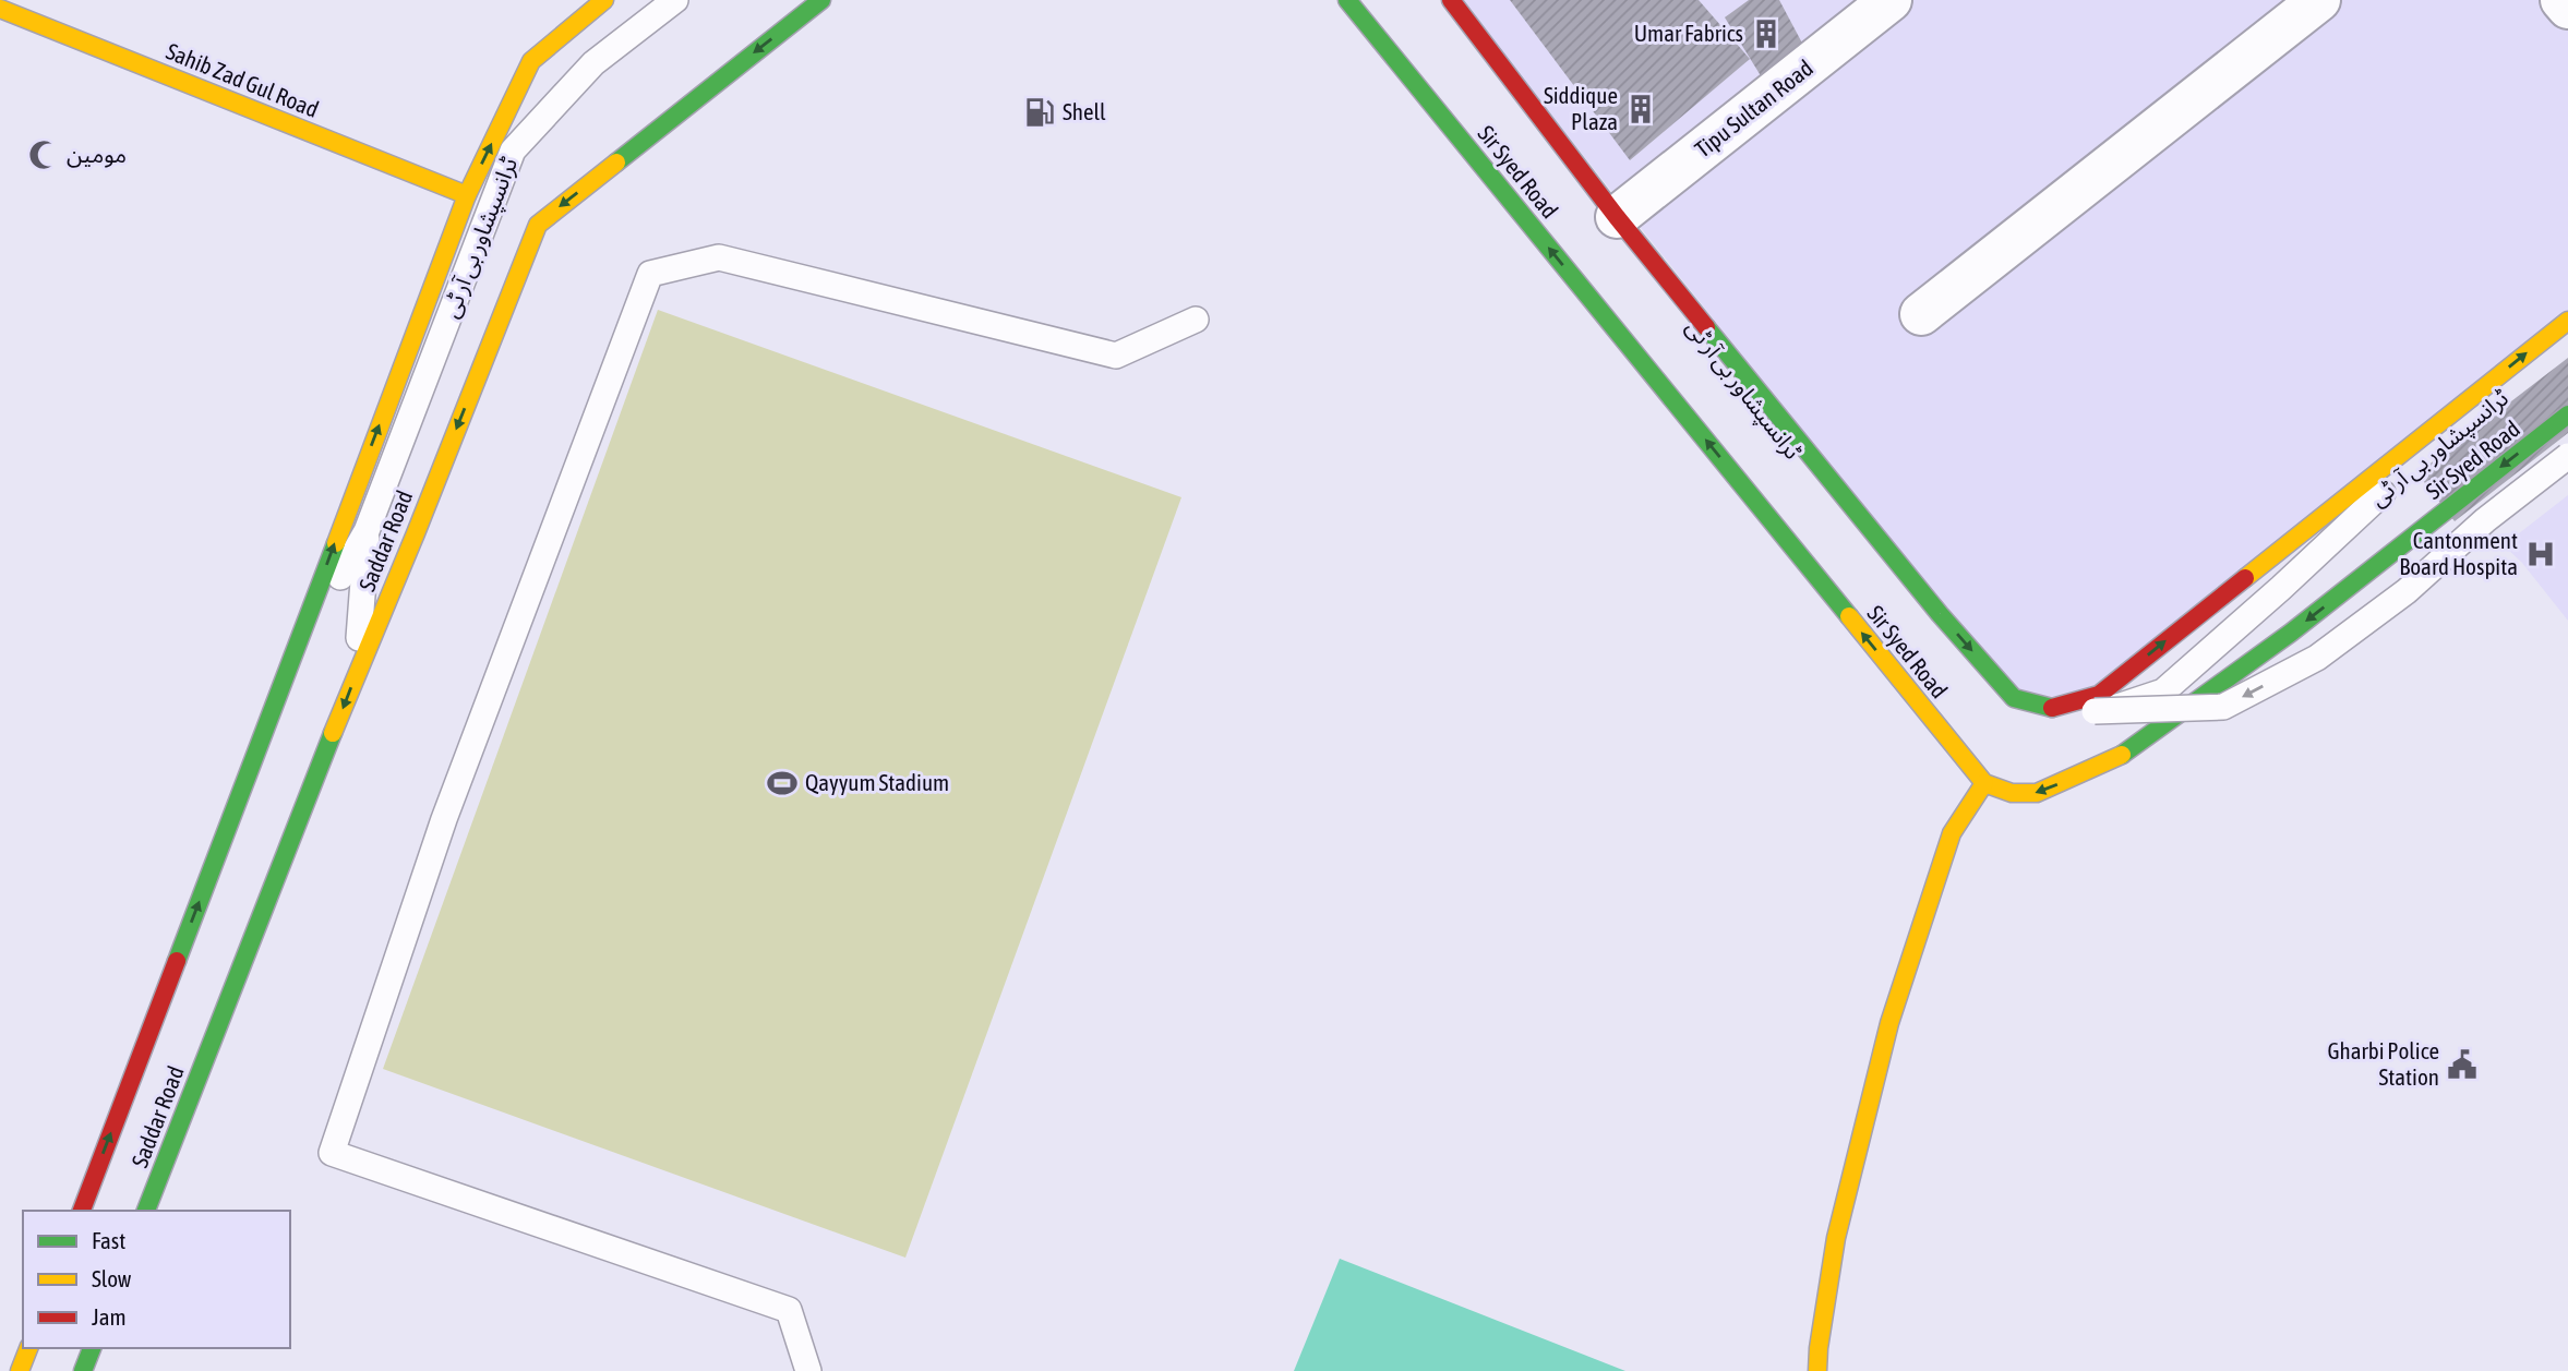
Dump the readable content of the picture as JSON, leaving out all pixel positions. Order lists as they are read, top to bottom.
{
  "streets": {
    "main road": ["Sahib Zad Gul Road", "Sir Syed Road", "Saddar Road"],
    "street": ["Tipu Sultan Road"],
    "lane": ["ٹرانسپشاور بی آر ٹی"]
  },
  "crossings": [
    ["Sahib Zad Gul Road", "Saddar Road"],
    ["ٹرانسپشاور بی آر ٹی", "Saddar Road"]
  ],
  "places": {
    "building": ["Umar Fabrics", "Siddique Plaza"],
    "fuel station": ["Shell"],
    "mosque": ["مومین"],
    "hospital": ["Cantonment Board Hospita"],
    "sports": ["Qayyum Stadium"],
    "public building": ["Gharbi Police Station"]
  },
  "legend": ["Fast", "Slow", "Jam"]
}
